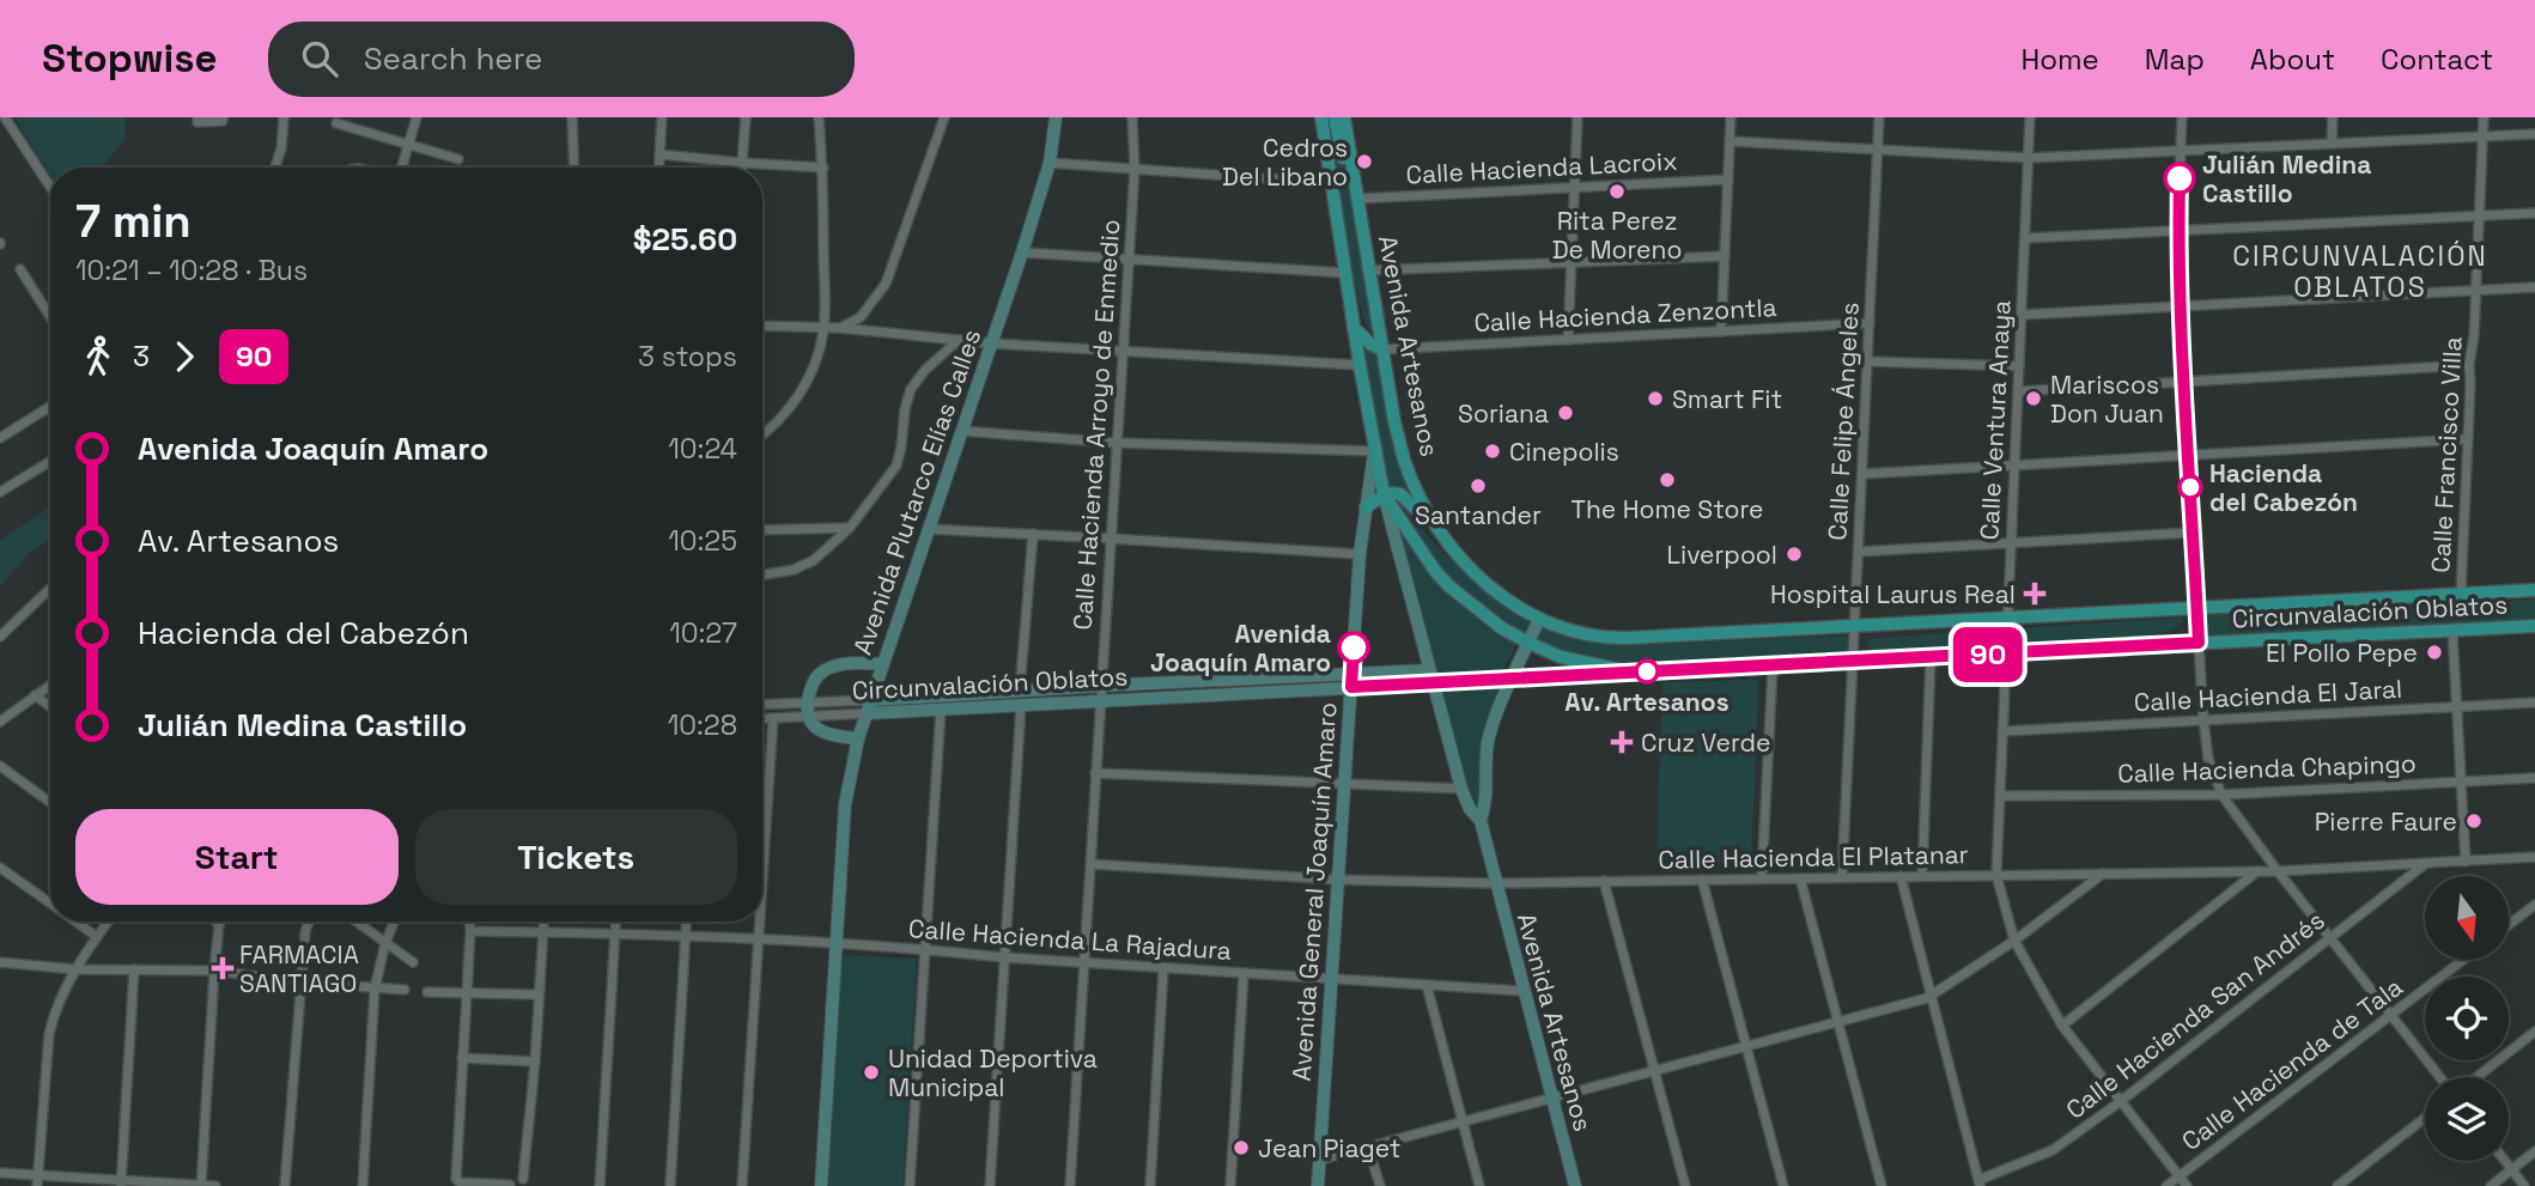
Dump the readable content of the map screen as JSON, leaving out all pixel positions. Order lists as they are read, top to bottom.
{
  "streets": {
    "main road": ["Avenida Artesanos", "Circunvalación Oblatos"],
    "street": [
      "Calle Hacienda Lacroix",
      "Calle Hacienda Zenzontla",
      "Calle Ventura Anaya",
      "Calle Felipe Ángeles",
      "Calle Hacienda Arroyo de Enmedio",
      "Calle Francisco Villa",
      "Avenida Plutarco Elías Calles",
      "Calle Hacienda El Jaral",
      "Calle Hacienda Chapingo",
      "Calle Hacienda El Platanar",
      "Avenida General Joaquín Amaro",
      "Calle Hacienda La Rajadura",
      "Calle Hacienda San Andrés",
      "Calle Hacienda de Tala"
    ]
  },
  "crossings": [
    ["Calle Hacienda Lacroix", "Avenida Artesanos"],
    ["Calle Hacienda Zenzontla", "Avenida Artesanos"],
    ["Calle Hacienda Zenzontla", "Calle Felipe Ángeles"],
    ["Avenida Artesanos", "Circunvalación Oblatos"],
    ["Avenida Artesanos", "Calle Hacienda El Platanar"],
    ["Avenida Artesanos", "Avenida General Joaquín Amaro"],
    ["Avenida Artesanos", "Calle Hacienda La Rajadura"],
    ["Calle Ventura Anaya", "Circunvalación Oblatos"],
    ["Calle Ventura Anaya", "Calle Hacienda El Jaral"],
    ["Calle Ventura Anaya", "Calle Hacienda Chapingo"],
    ["Calle Ventura Anaya", "Calle Hacienda El Platanar"],
    ["Calle Ventura Anaya", "Calle Hacienda San Andrés"],
    ["Calle Ventura Anaya", "Calle Hacienda de Tala"],
    ["Calle Felipe Ángeles", "Circunvalación Oblatos"],
    ["Calle Felipe Ángeles", "Calle Hacienda El Platanar"],
    ["Calle Hacienda Arroyo de Enmedio", "Circunvalación Oblatos"],
    ["Calle Hacienda Arroyo de Enmedio", "Calle Hacienda El Platanar"],
    ["Calle Hacienda Arroyo de Enmedio", "Calle Hacienda La Rajadura"],
    ["Calle Francisco Villa", "Circunvalación Oblatos"],
    ["Avenida Plutarco Elías Calles", "Circunvalación Oblatos"],
    ["Avenida Plutarco Elías Calles", "Calle Hacienda La Rajadura"],
    ["Circunvalación Oblatos", "Avenida General Joaquín Amaro"],
    ["Calle Hacienda El Platanar", "Avenida General Joaquín Amaro"],
    ["Calle Hacienda El Platanar", "Calle Hacienda San Andrés"],
    ["Avenida General Joaquín Amaro", "Calle Hacienda La Rajadura"]
  ],
  "districts": ["CIRCUNVALACIÓN OBLATOS"],
  "places": {
    "other": [
      "Cedros Del Libano",
      "Julián Medina Castillo",
      "Rita Perez De Moreno",
      "Smart Fit",
      "Mariscos Don Juan",
      "Soriana",
      "Cinepolis",
      "The Home Store",
      "Santander",
      "Hacienda del Cabezón",
      "Liverpool",
      "Avenida Joaquín Amaro",
      "El Pollo Pepe",
      "Av. Artesanos",
      "Pierre Faure",
      "Unidad Deportiva Municipal",
      "Jean Piaget"
    ],
    "health": ["Hospital Laurus Real", "Cruz Verde", "FARMACIA SANTIAGO"]
  },
  "lines": ["bus line 90"],
  "north": "bottom",
  "page": {
    "header": "Stopwise",
    "search": "Search here",
    "nav": [
      "Home",
      "Map",
      "About",
      "Contact"
    ],
    "on_map": "90",
    "heading": ["7 min", "10:21 – 10:28 · Bus", "$25.60"],
    "legs": ["3", "90", "3 stops"],
    "list": [
      {
        "name": "Avenida Joaquín Amaro",
        "value": "10:24"
      },
      {
        "name": "Av. Artesanos",
        "value": "10:25"
      },
      {
        "name": "Hacienda del Cabezón",
        "value": "10:27"
      },
      {
        "name": "Julián Medina Castillo",
        "value": "10:28"
      }
    ],
    "buttons": ["Start", "Tickets"]
  }
}
